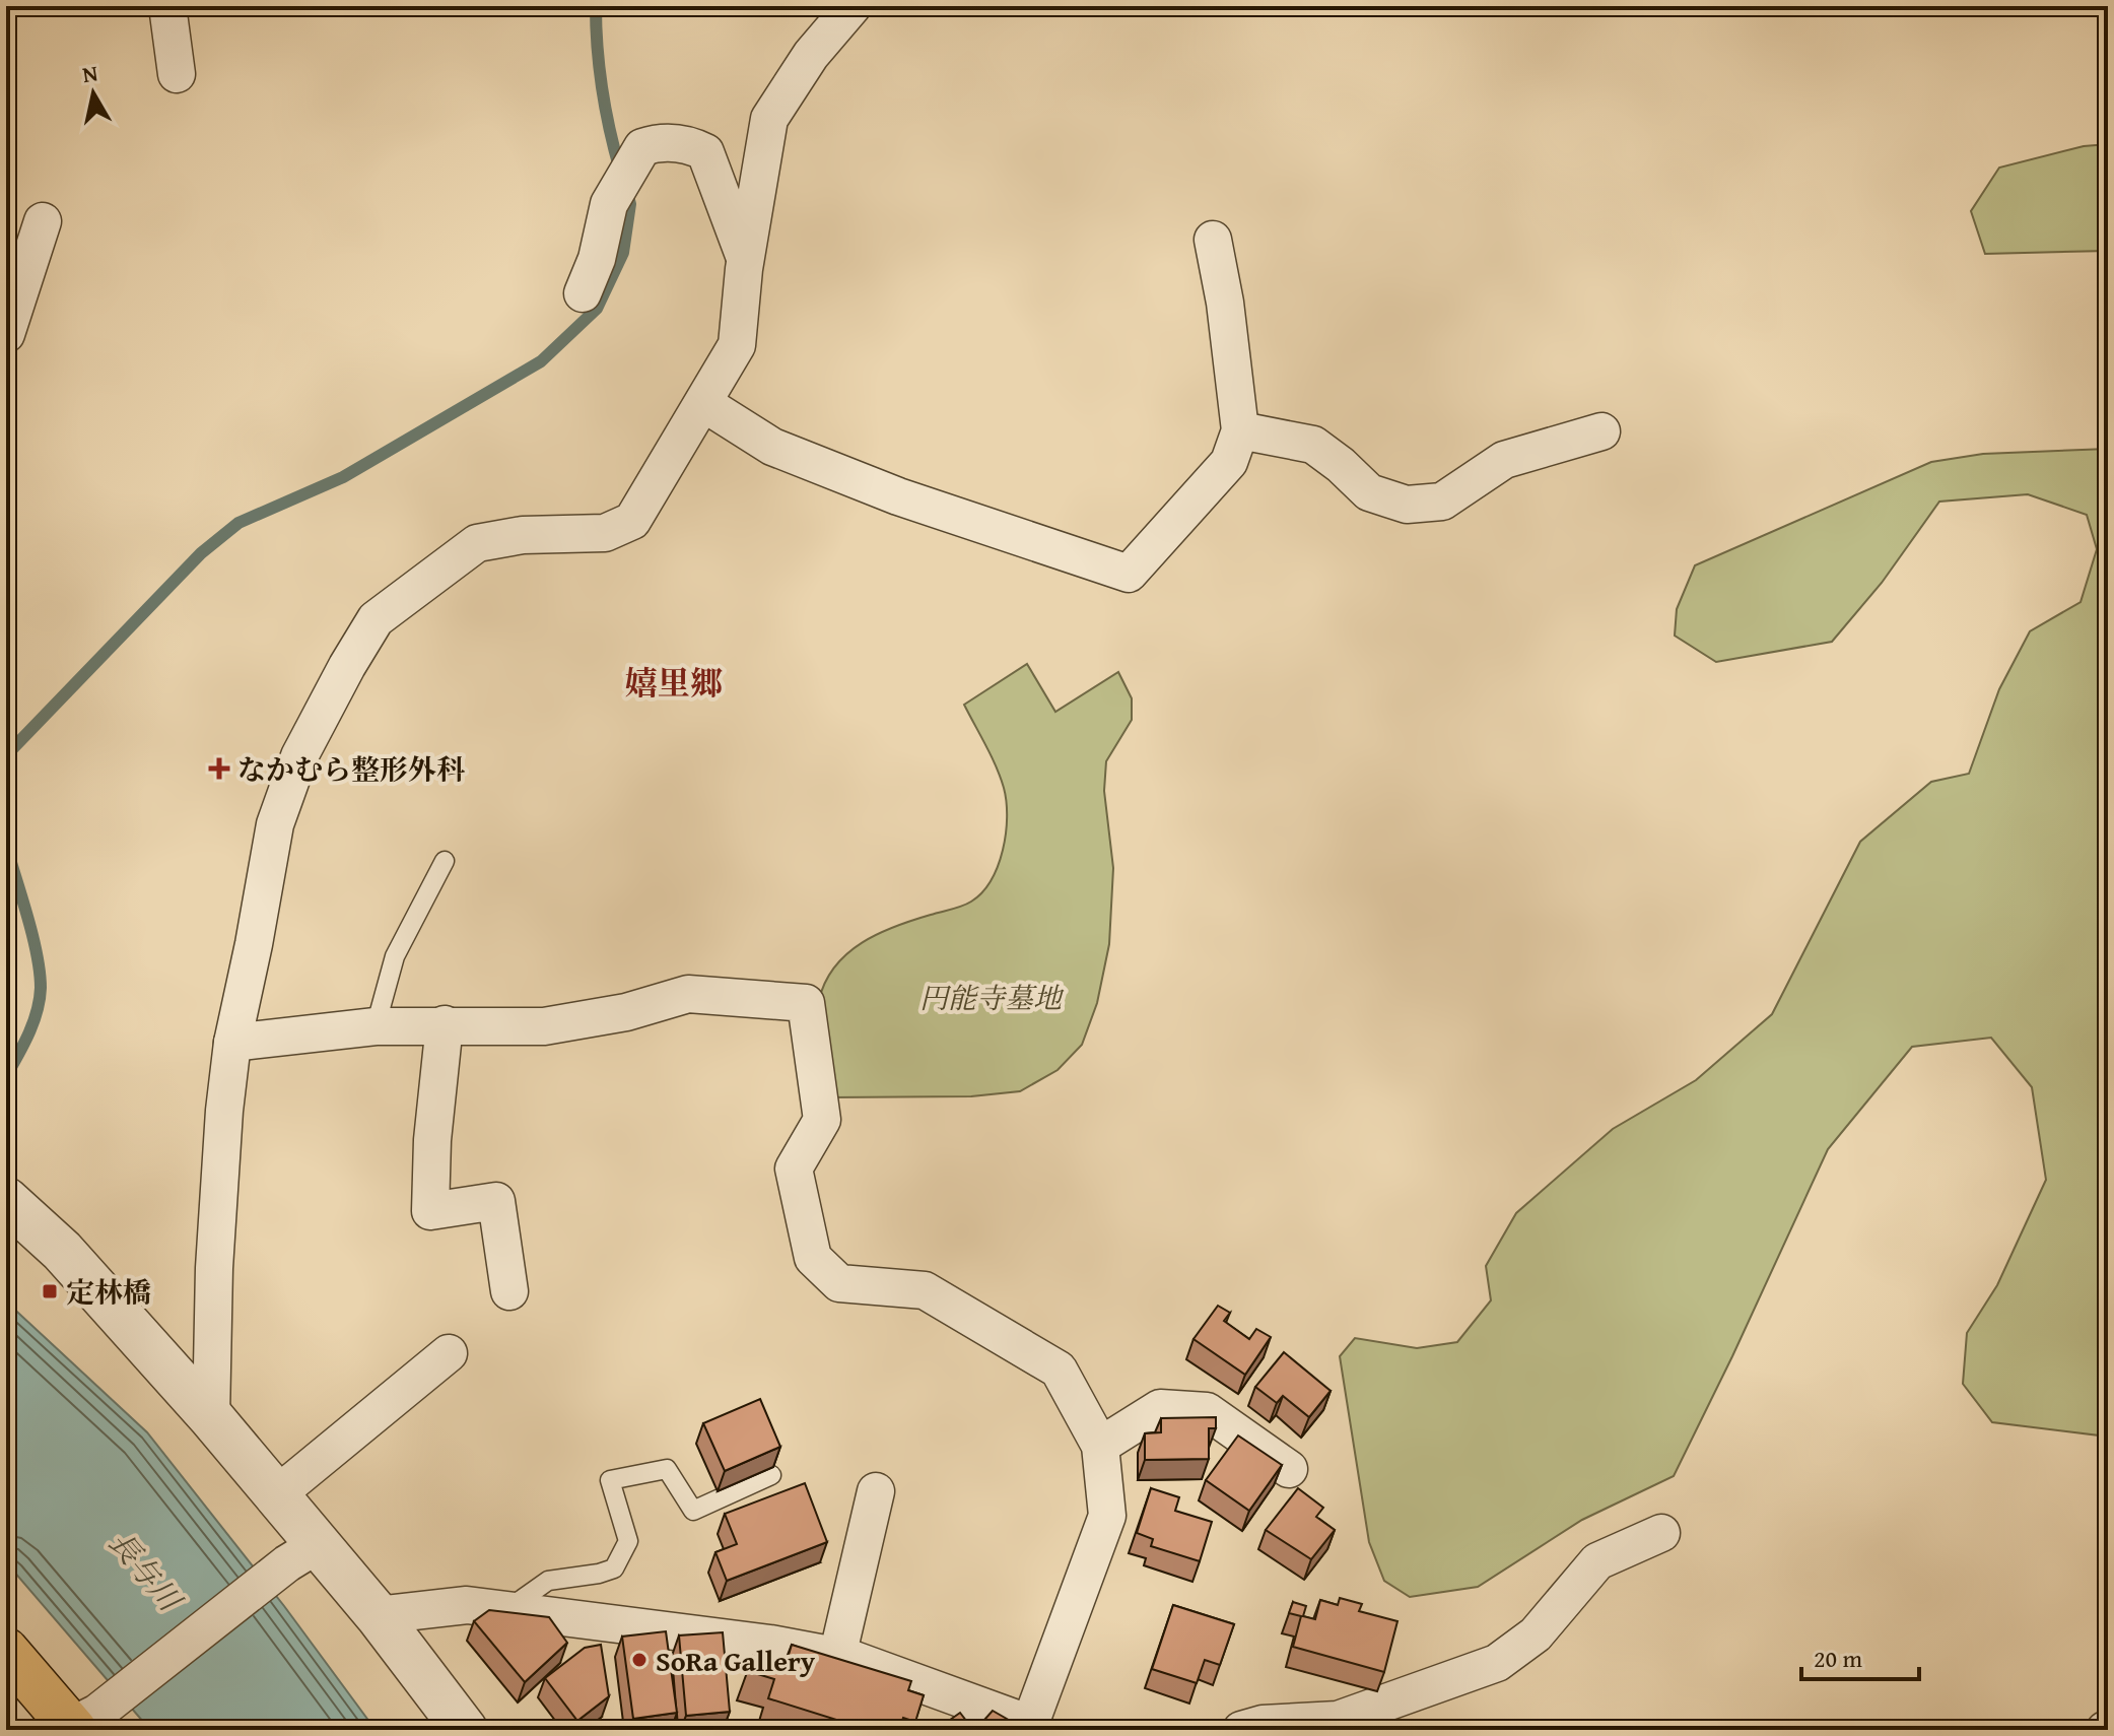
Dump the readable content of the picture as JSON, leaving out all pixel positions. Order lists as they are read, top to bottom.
{
  "districts": ["嬉里郷"],
  "water": ["長与川"],
  "parks": ["円能寺墓地"],
  "places": {
    "health": ["なかむら整形外科"],
    "transit": ["定林橋"],
    "other": ["SoRa Gallery"]
  },
  "scale_bar": "20 m",
  "north": "top"
}
